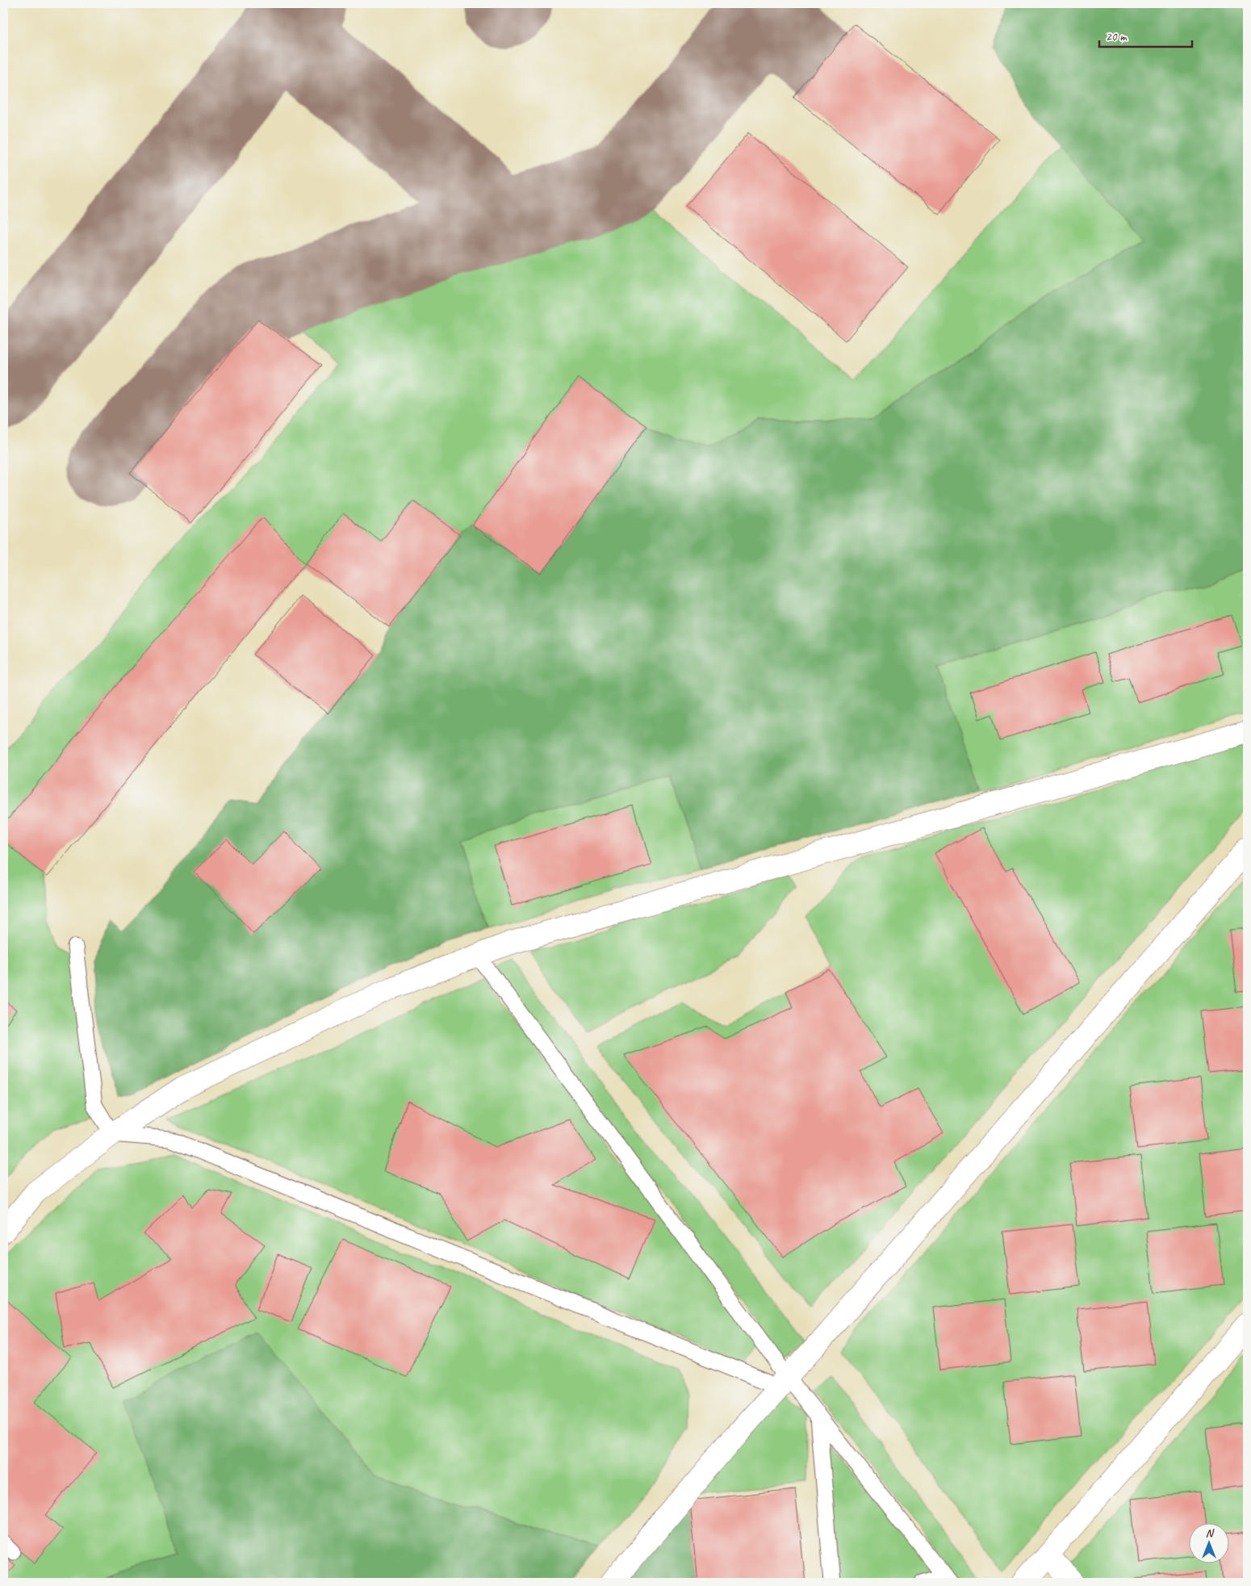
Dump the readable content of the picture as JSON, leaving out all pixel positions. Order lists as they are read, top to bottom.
{
  "scale_bar": "20 m",
  "north": "top"
}
